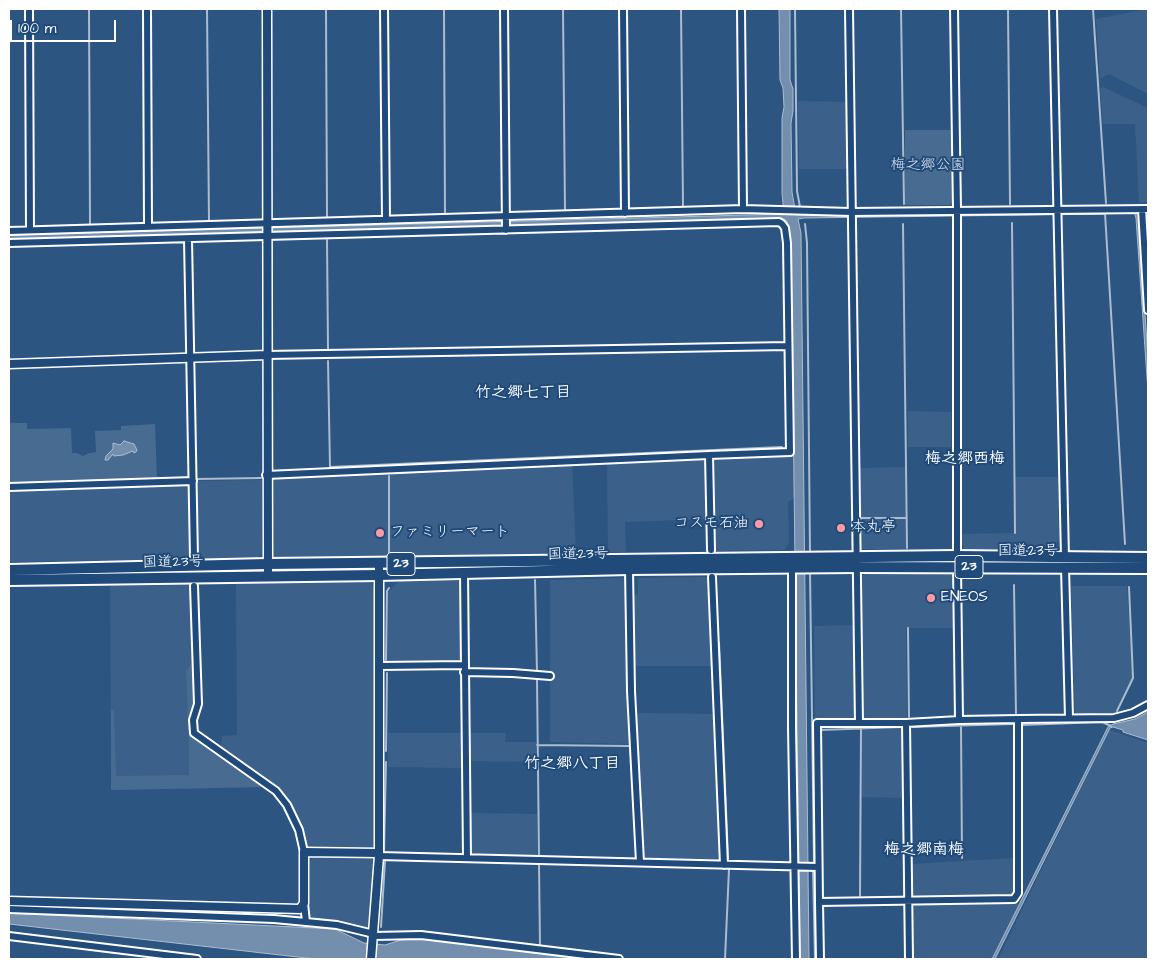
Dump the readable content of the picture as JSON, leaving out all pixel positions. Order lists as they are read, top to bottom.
{
  "streets": {
    "highway": ["国道23号", "23"]
  },
  "districts": [
    "竹之郷七丁目",
    "梅之郷西梅",
    "竹之郷八丁目",
    "梅之郷南梅"
  ],
  "parks": ["梅之郷公園"],
  "places": [
    "コスモ石油",
    "本丸亭",
    "ファミリーマート",
    "ENEOS"
  ],
  "scale_bar": "100 m"
}
